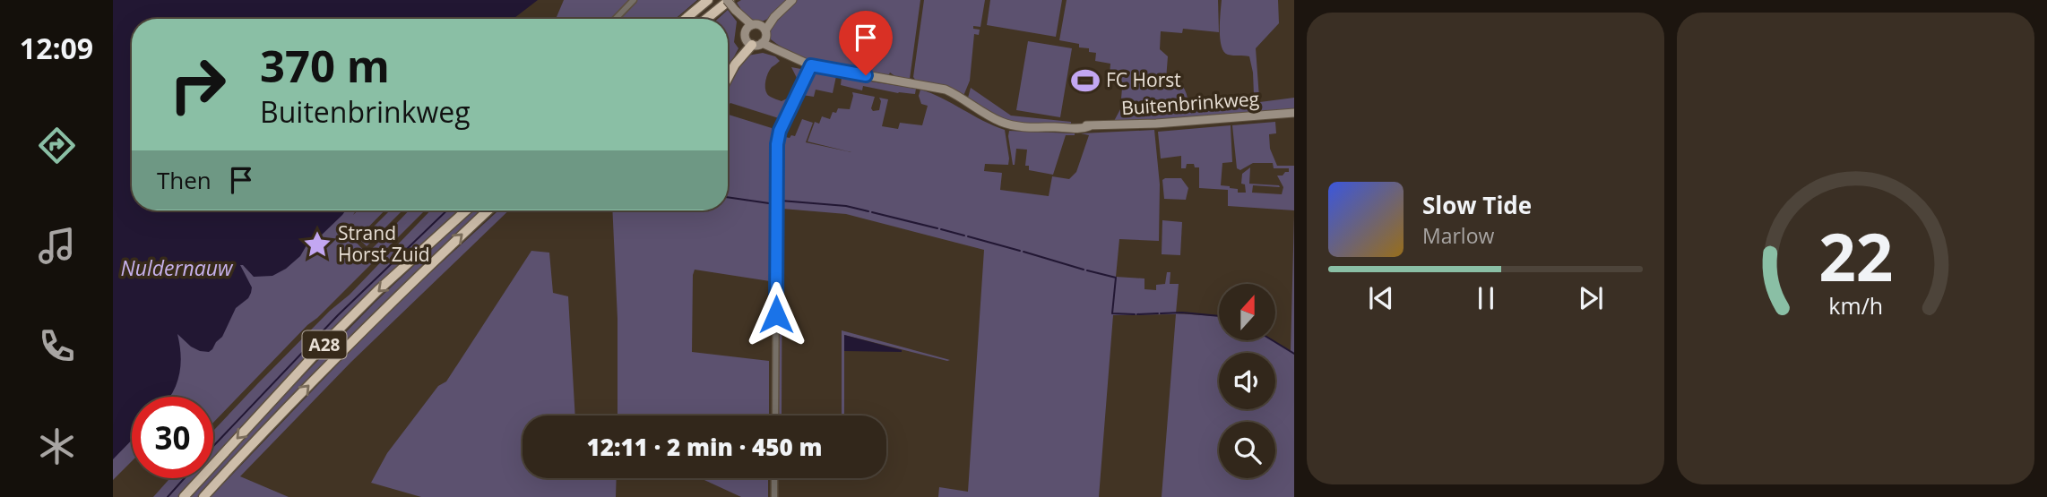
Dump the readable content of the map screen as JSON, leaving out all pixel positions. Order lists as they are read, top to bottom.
{
  "streets": {
    "highway": ["A28"],
    "main road": ["Buitenbrinkweg"]
  },
  "water": ["Nuldernauw"],
  "places": {
    "sports": ["FC Horst"],
    "place": ["Strand Horst Zuid"]
  },
  "north": "top",
  "page": {
    "tabs": "12:09",
    "turn": ["370 m", "Buitenbrinkweg"],
    "then": "Then",
    "song": ["Slow Tide", "Marlow"],
    "limit": "30",
    "trip": "12:11 · 2 min · 450 m",
    "gauge": ["22", "km/h"]
  }
}
